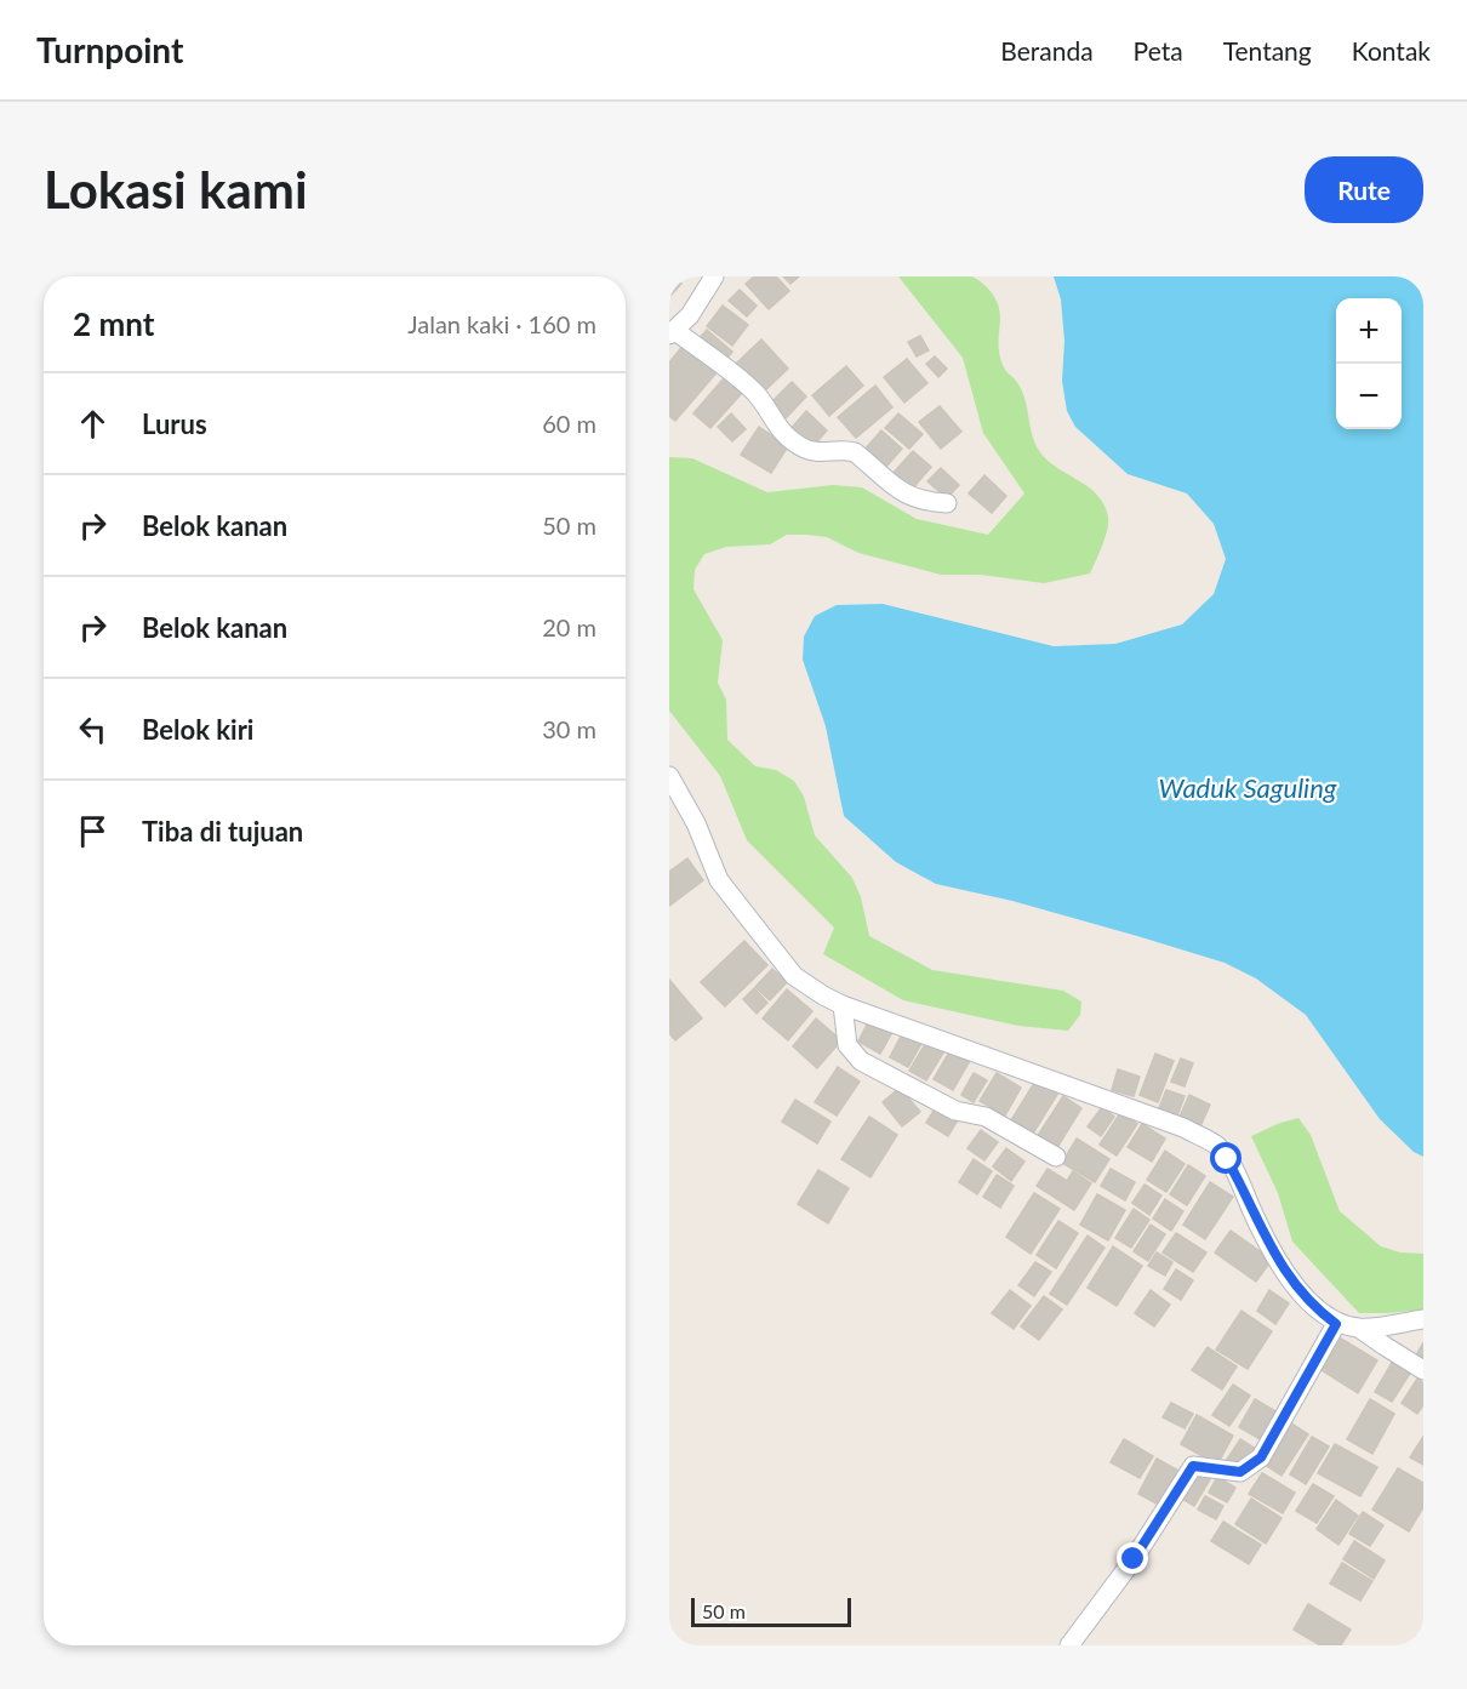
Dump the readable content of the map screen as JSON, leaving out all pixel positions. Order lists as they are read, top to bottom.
{
  "water": ["Waduk Saguling"],
  "scale_bar": "50 m",
  "page": {
    "header": "Turnpoint",
    "nav": [
      "Beranda",
      "Peta",
      "Tentang",
      "Kontak"
    ],
    "buttons": "Rute",
    "title": "Lokasi kami",
    "heading": ["2 mnt", "Jalan kaki · 160 m"],
    "map_buttons": ["+", "−"],
    "list": [
      ["Lurus", "60 m"],
      ["Belok kanan", "50 m"],
      ["Belok kanan", "20 m"],
      ["Belok kiri", "30 m"],
      "Tiba di tujuan"
    ],
    "scale": "50 m"
  }
}
